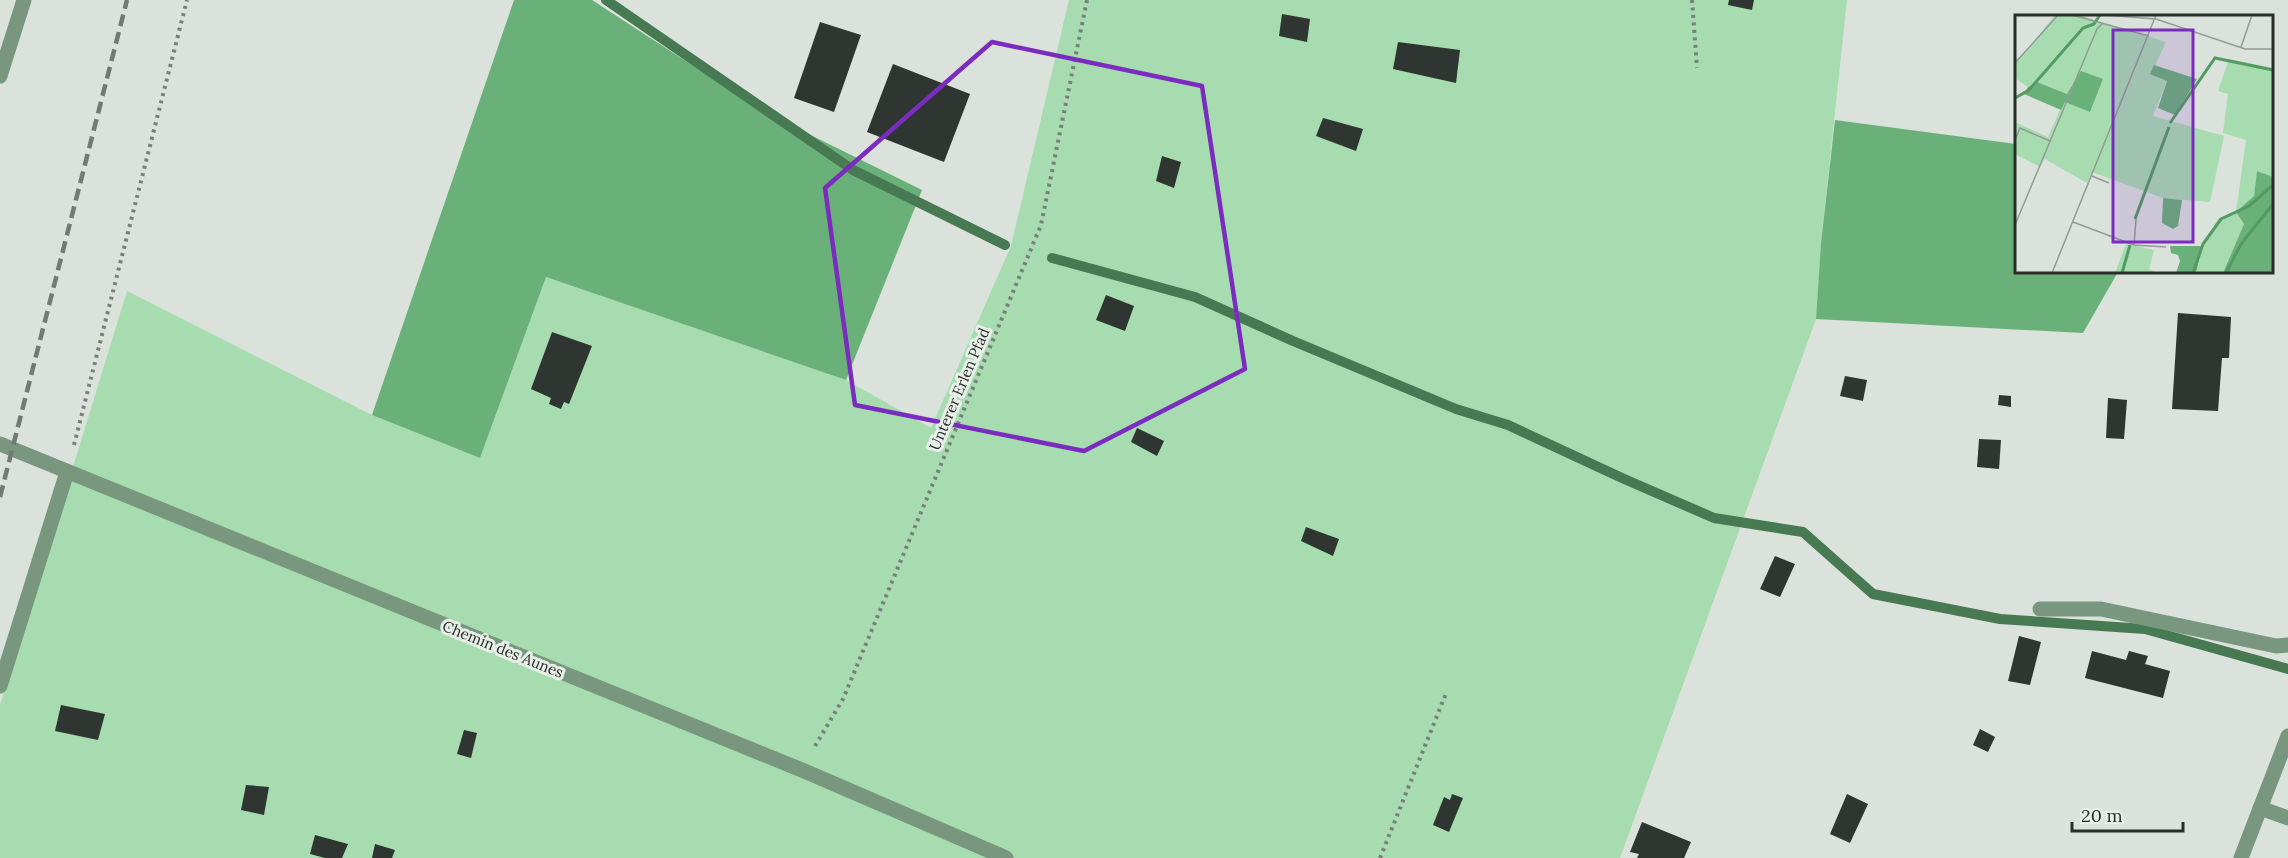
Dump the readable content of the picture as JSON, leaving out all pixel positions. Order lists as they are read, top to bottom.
{
  "streets": {
    "street": ["Chemin des Aunes"],
    "path": ["Unterer Erlen Pfad"]
  },
  "crossings": [
    ["Unterer Erlen Pfad", "Chemin des Aunes"]
  ],
  "scale_bar": "20 m"
}
